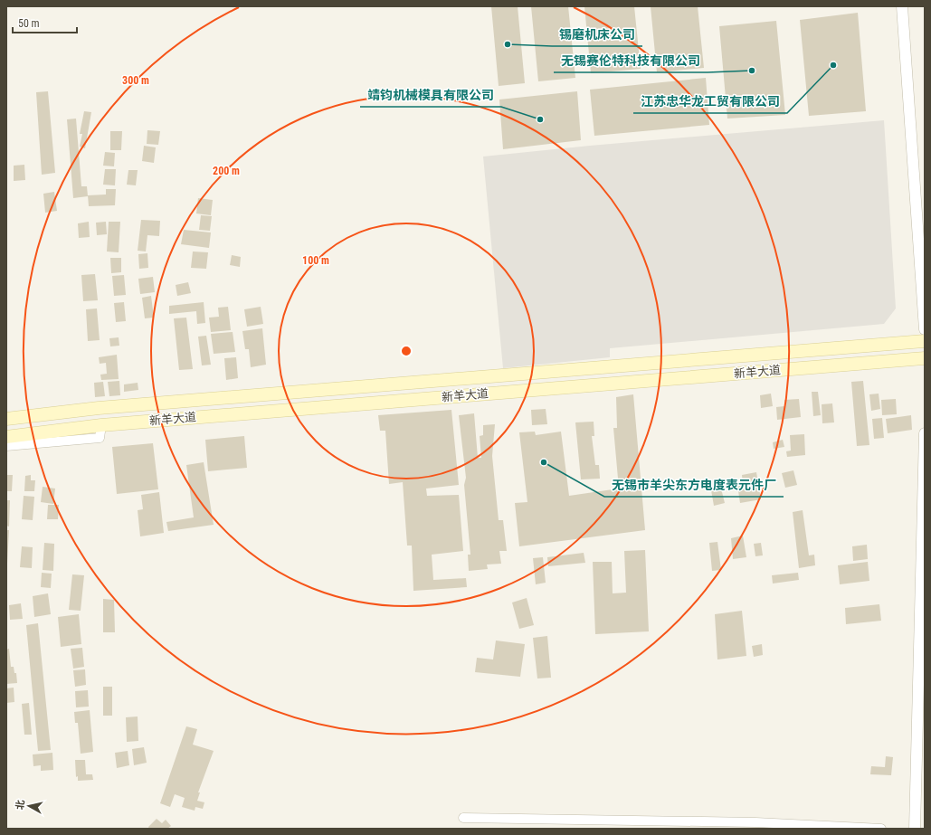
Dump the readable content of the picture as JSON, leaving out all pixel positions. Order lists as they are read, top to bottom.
{
  "streets": {
    "main road": ["新羊大道"]
  },
  "places": [
    "锡磨机床公司",
    "江苏忠华龙工贸有限公司",
    "无锡赛伦特科技有限公司",
    "靖钧机械模具有限公司",
    "无锡市羊尖东方电度表元件厂"
  ],
  "scale_bar": "50 m",
  "north": "left",
  "rings": ["300 m", "200 m", "100 m"]
}
